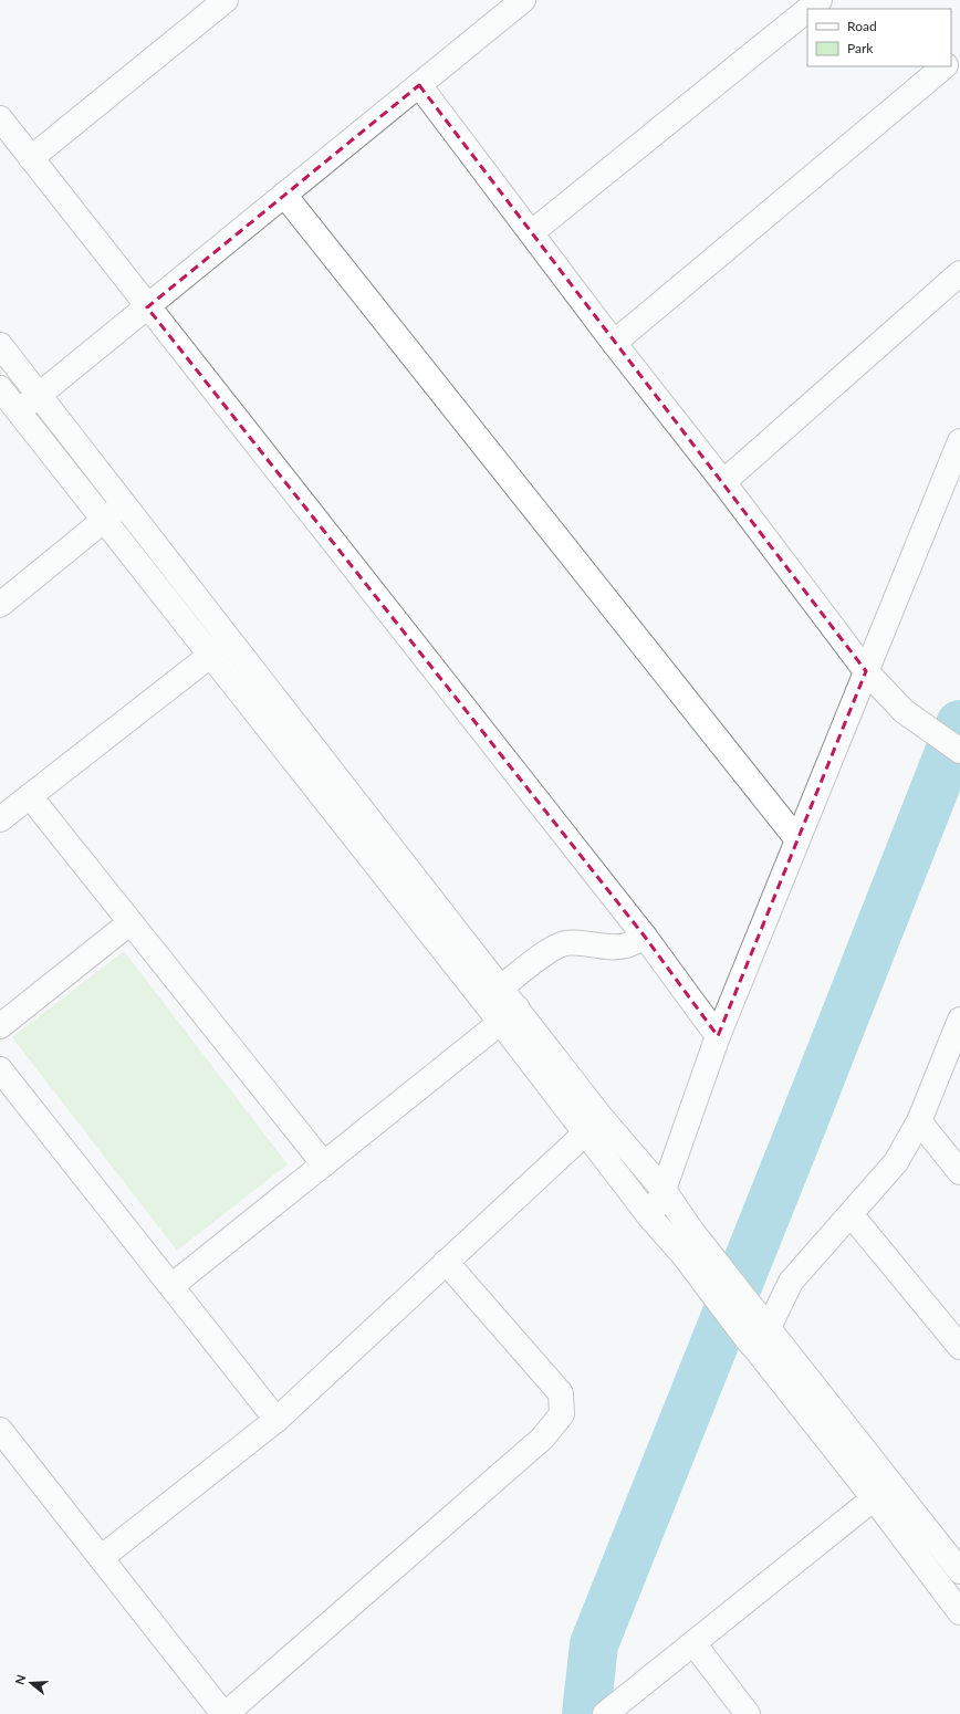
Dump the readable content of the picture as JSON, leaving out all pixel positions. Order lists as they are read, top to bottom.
{
  "legend": ["Road", "Park"],
  "north": "left"
}
